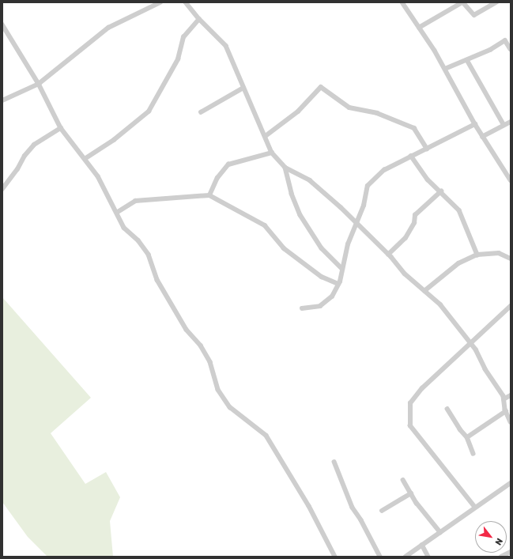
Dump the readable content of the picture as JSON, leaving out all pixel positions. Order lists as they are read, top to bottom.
{
  "north": "bottom right"
}
